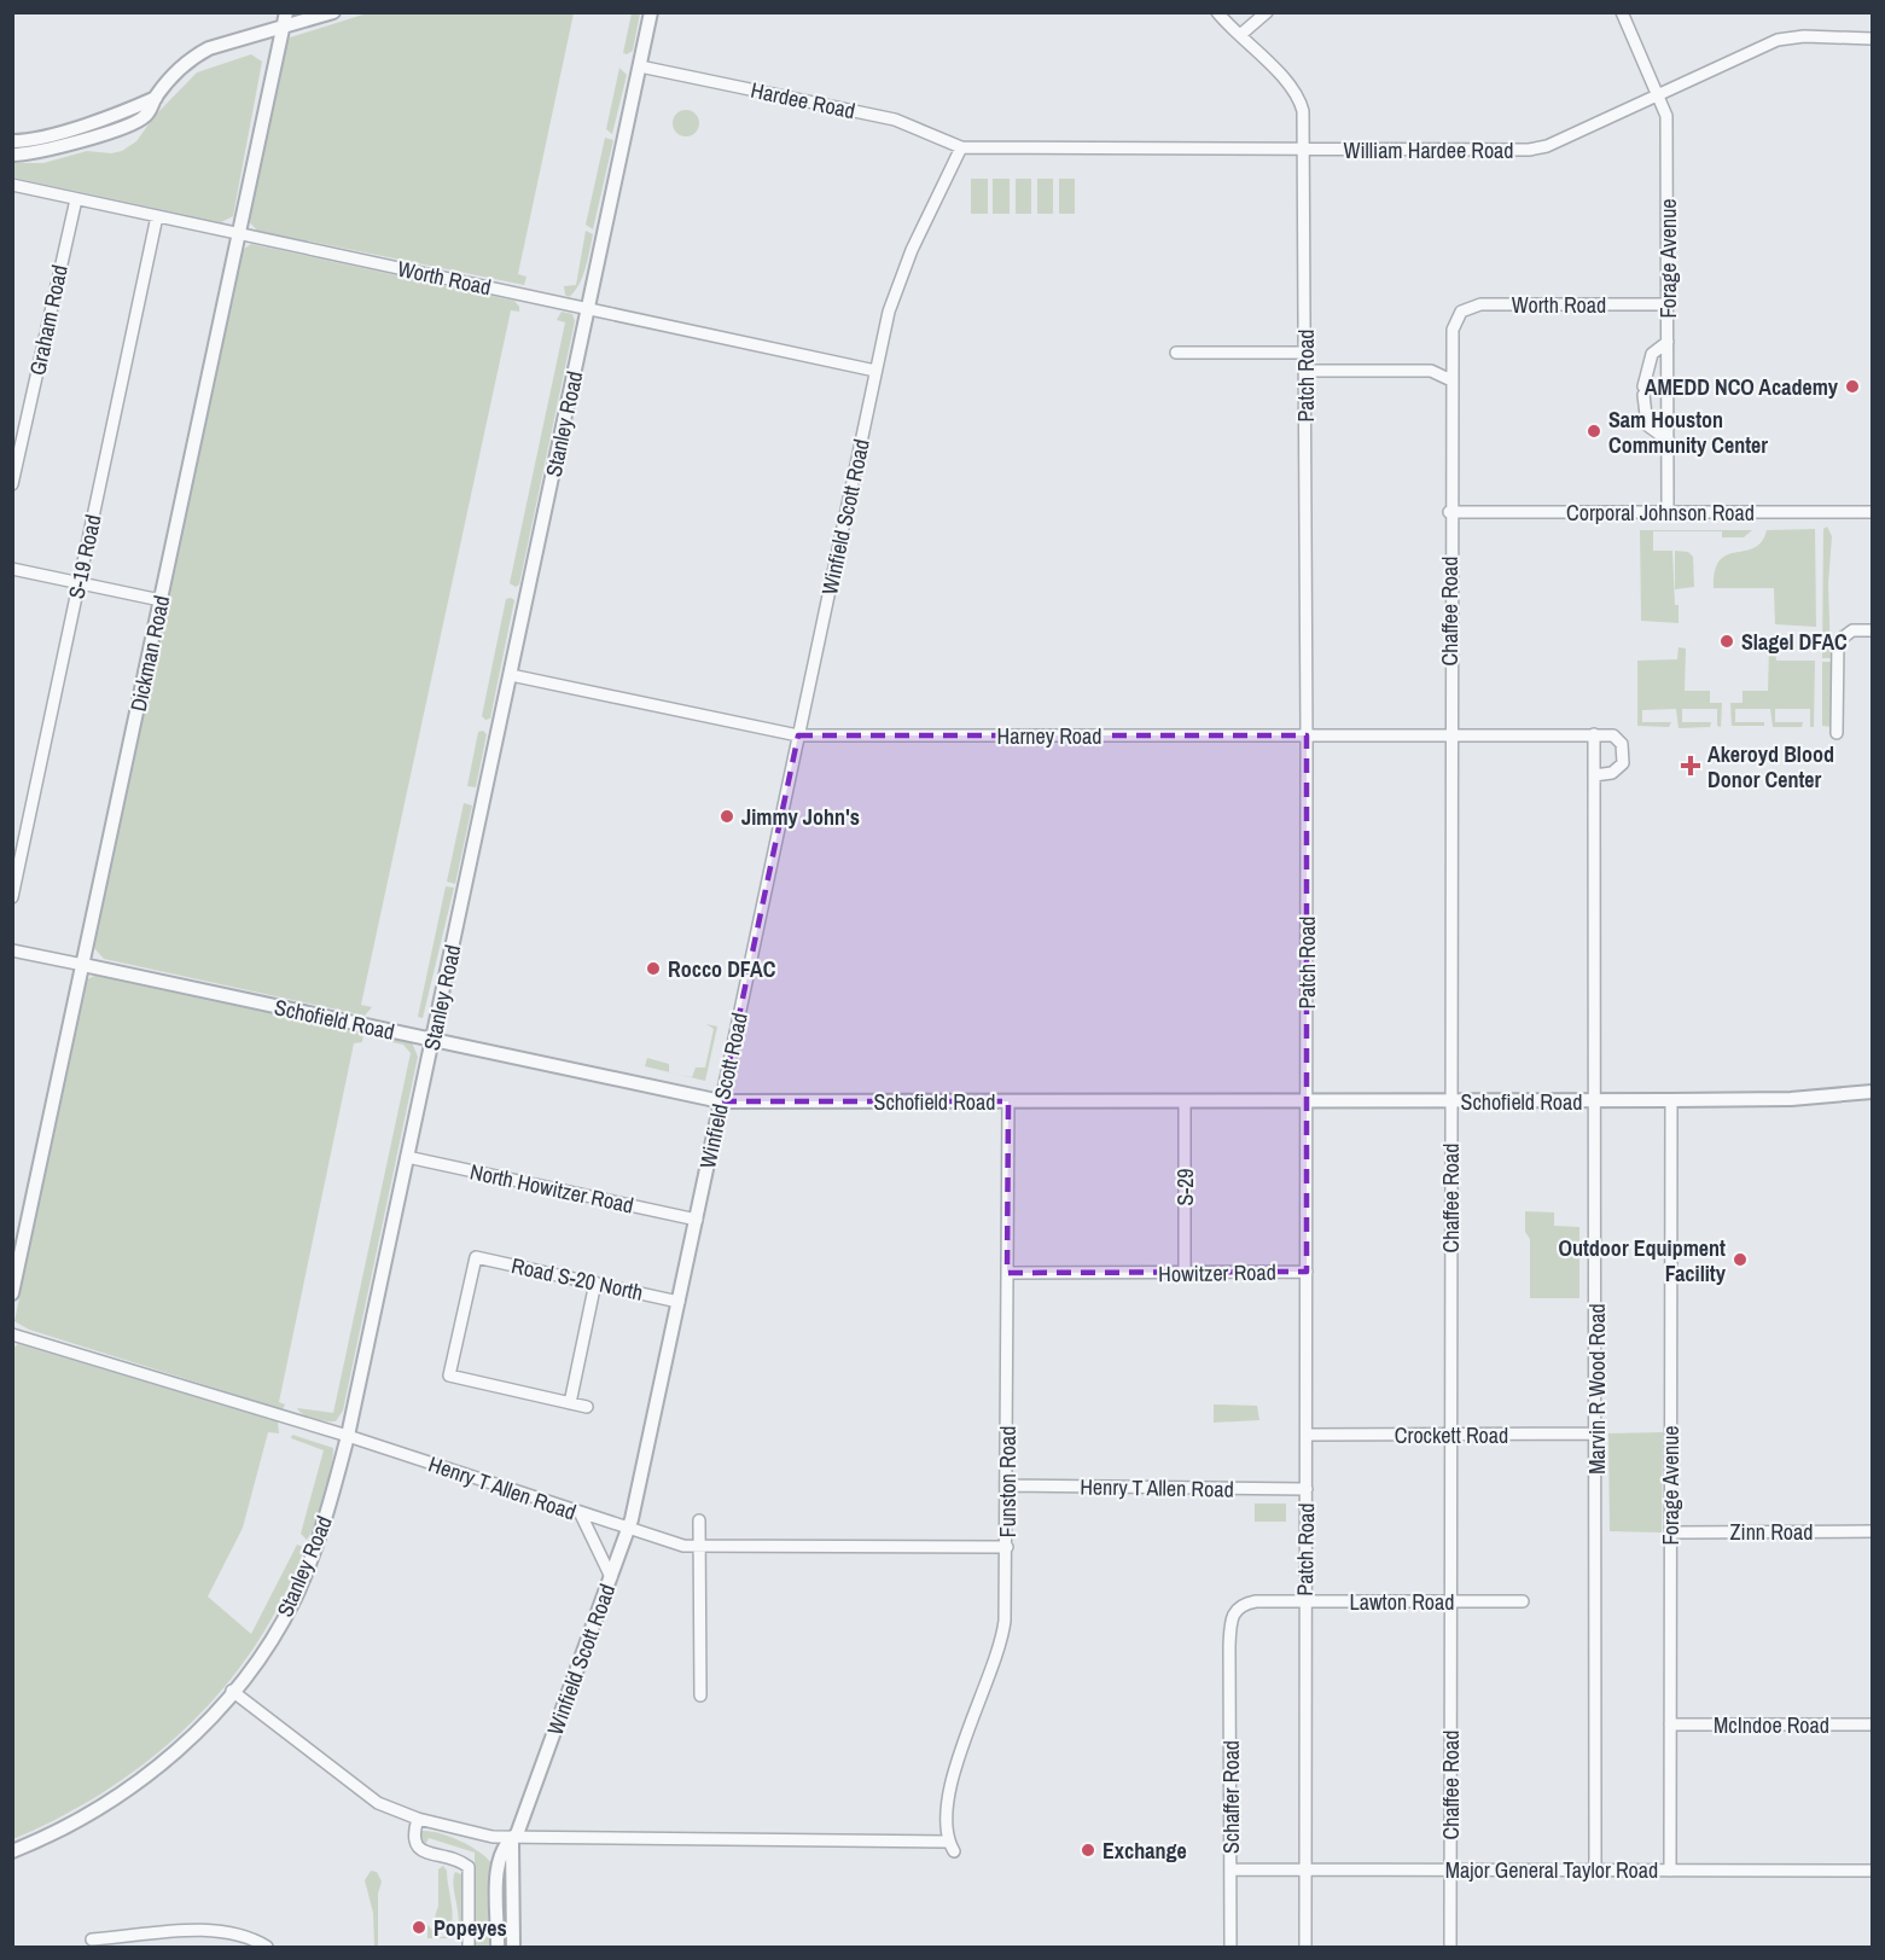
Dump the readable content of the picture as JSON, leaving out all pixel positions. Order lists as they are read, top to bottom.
{
  "streets": {
    "street": [
      "Hardee Road",
      "William Hardee Road",
      "Forage Avenue",
      "Worth Road",
      "Graham Road",
      "Patch Road",
      "Stanley Road",
      "Corporal Johnson Road",
      "Winfield Scott Road",
      "S-19 Road",
      "Chaffee Road",
      "Dickman Road",
      "Harney Road",
      "Schofield Road",
      "S-29",
      "North Howitzer Road",
      "Howitzer Road",
      "Road S-20 North",
      "Marvin R Wood Road",
      "Crockett Road",
      "Funston Road",
      "Henry T Allen Road",
      "Zinn Road",
      "Lawton Road",
      "McIndoe Road",
      "Schaffer Road",
      "Major General Taylor Road"
    ]
  },
  "crossings": [
    ["Hardee Road", "William Hardee Road"],
    ["Hardee Road", "Stanley Road"],
    ["Hardee Road", "Winfield Scott Road"],
    ["William Hardee Road", "Forage Avenue"],
    ["William Hardee Road", "Patch Road"],
    ["William Hardee Road", "Winfield Scott Road"],
    ["Forage Avenue", "Worth Road"],
    ["Forage Avenue", "Corporal Johnson Road"],
    ["Forage Avenue", "Schofield Road"],
    ["Forage Avenue", "Zinn Road"],
    ["Forage Avenue", "McIndoe Road"],
    ["Forage Avenue", "Major General Taylor Road"],
    ["Worth Road", "Graham Road"],
    ["Worth Road", "Stanley Road"],
    ["Worth Road", "Winfield Scott Road"],
    ["Worth Road", "S-19 Road"],
    ["Worth Road", "Chaffee Road"],
    ["Worth Road", "Dickman Road"],
    ["Patch Road", "Harney Road"],
    ["Patch Road", "Schofield Road"],
    ["Patch Road", "Howitzer Road"],
    ["Patch Road", "Crockett Road"],
    ["Patch Road", "Henry T Allen Road"],
    ["Patch Road", "Lawton Road"],
    ["Patch Road", "Major General Taylor Road"],
    ["Stanley Road", "Harney Road"],
    ["Stanley Road", "Schofield Road"],
    ["Stanley Road", "North Howitzer Road"],
    ["Stanley Road", "Henry T Allen Road"],
    ["Corporal Johnson Road", "Chaffee Road"],
    ["Winfield Scott Road", "Harney Road"],
    ["Winfield Scott Road", "Schofield Road"],
    ["Winfield Scott Road", "North Howitzer Road"],
    ["Winfield Scott Road", "Road S-20 North"],
    ["Winfield Scott Road", "Funston Road"],
    ["Winfield Scott Road", "Henry T Allen Road"],
    ["Chaffee Road", "Harney Road"],
    ["Chaffee Road", "Schofield Road"],
    ["Chaffee Road", "Crockett Road"],
    ["Chaffee Road", "Lawton Road"],
    ["Chaffee Road", "Major General Taylor Road"],
    ["Dickman Road", "Schofield Road"],
    ["Harney Road", "Marvin R Wood Road"],
    ["Schofield Road", "S-29"],
    ["Schofield Road", "Marvin R Wood Road"],
    ["Schofield Road", "Funston Road"],
    ["S-29", "Howitzer Road"],
    ["Howitzer Road", "Funston Road"],
    ["Marvin R Wood Road", "Crockett Road"],
    ["Marvin R Wood Road", "Major General Taylor Road"],
    ["Funston Road", "Henry T Allen Road"],
    ["Lawton Road", "Schaffer Road"],
    ["Schaffer Road", "Major General Taylor Road"]
  ],
  "places": {
    "other": [
      "AMEDD NCO Academy",
      "Sam Houston Community Center",
      "Slagel DFAC",
      "Jimmy John's",
      "Rocco DFAC",
      "Outdoor Equipment Facility",
      "Exchange",
      "Popeyes"
    ],
    "health": ["Akeroyd Blood Donor Center"]
  }
}
